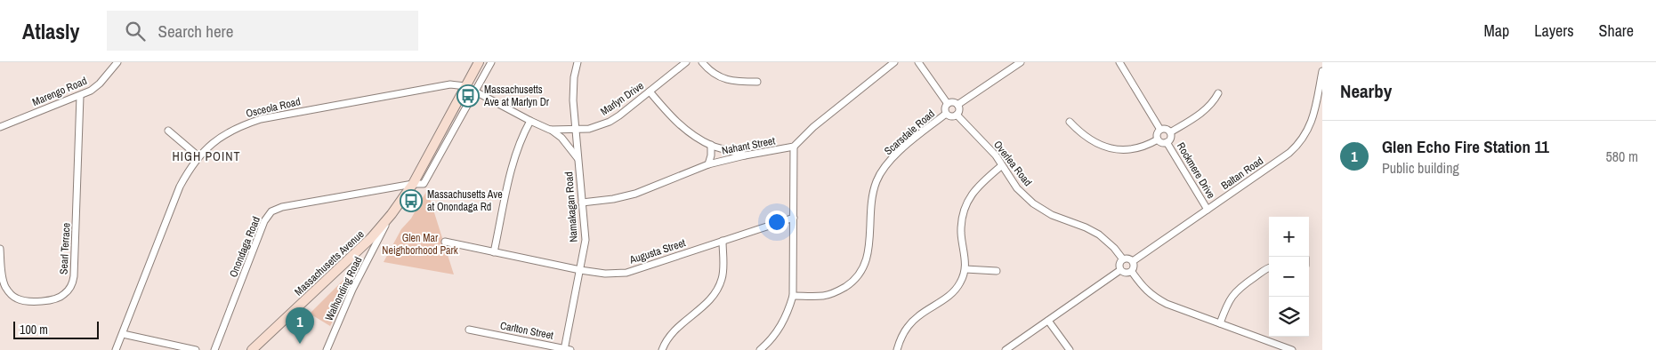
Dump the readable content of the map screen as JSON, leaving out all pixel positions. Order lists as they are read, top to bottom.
{
  "streets": {
    "main road": ["Massachusetts Avenue"],
    "street": [
      "Marengo Road",
      "Marlyn Drive",
      "Osceola Road",
      "Scarsdale Road",
      "Nahant Street",
      "Overlea Road",
      "Rockmere Drive",
      "Baltan Road",
      "Namakagan Road",
      "Onondaga Road",
      "Searl Terrace",
      "Augusta Street",
      "Walhonding Road",
      "Carlton Street"
    ]
  },
  "crossings": [
    ["Marengo Road", "Searl Terrace"],
    ["Marlyn Drive", "Osceola Road"],
    ["Marlyn Drive", "Namakagan Road"],
    ["Marlyn Drive", "Massachusetts Avenue"],
    ["Osceola Road", "Massachusetts Avenue"],
    ["Scarsdale Road", "Overlea Road"],
    ["Nahant Street", "Namakagan Road"],
    ["Overlea Road", "Baltan Road"],
    ["Rockmere Drive", "Baltan Road"],
    ["Namakagan Road", "Augusta Street"],
    ["Namakagan Road", "Carlton Street"],
    ["Onondaga Road", "Massachusetts Avenue"],
    ["Massachusetts Avenue", "Walhonding Road"]
  ],
  "districts": ["HIGH POINT"],
  "parks": ["Glen Mar Neighborhood Park"],
  "places": {
    "bus stop": ["Massachusetts Ave at Marlyn Dr", "Massachusetts Ave at Onondaga Rd"]
  },
  "scale_bar": "100 m",
  "page": {
    "header": "Atlasly",
    "search": "Search here",
    "nav": ["Map", "Layers", "Share"],
    "heading": "Nearby",
    "list": [
      {
        "mark": "1",
        "name": "Glen Echo Fire Station 11",
        "note": "Public building",
        "value": "580 m"
      }
    ],
    "map_buttons": ["+", "−"],
    "pins": "1",
    "scale": "100 m"
  }
}
